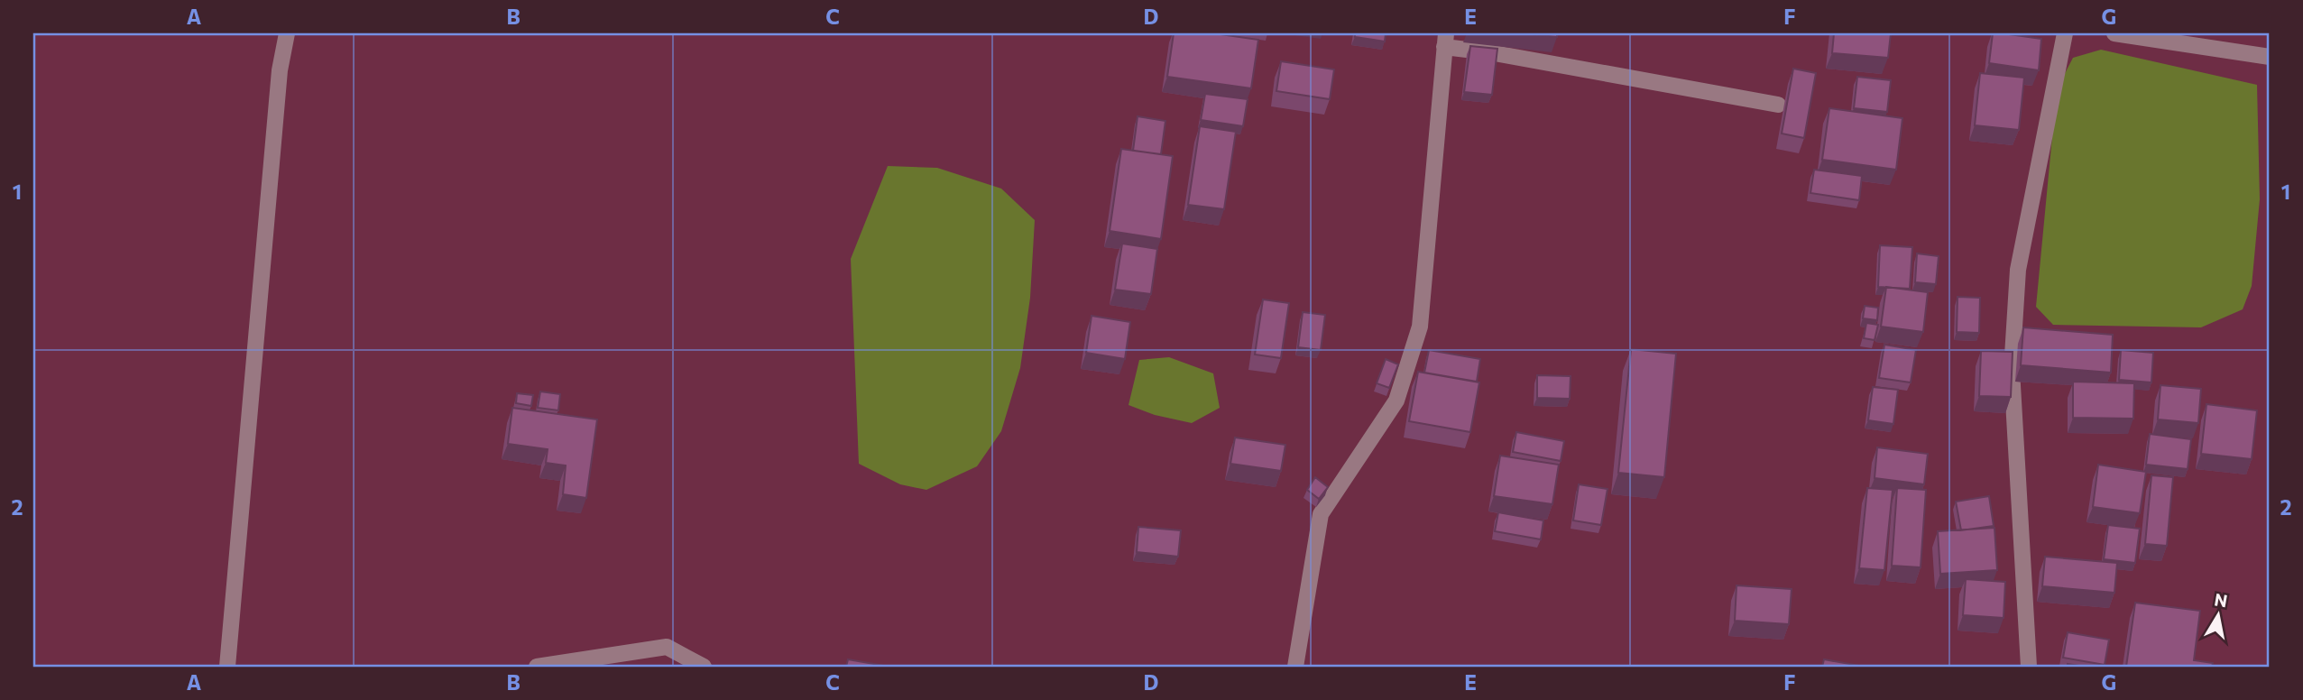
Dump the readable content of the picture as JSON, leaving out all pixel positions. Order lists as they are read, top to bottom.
{
  "north": "top",
  "grid": {
    "columns": [
      "A",
      "B",
      "C",
      "D",
      "E",
      "F",
      "G"
    ],
    "rows": ["1", "2"]
  }
}
